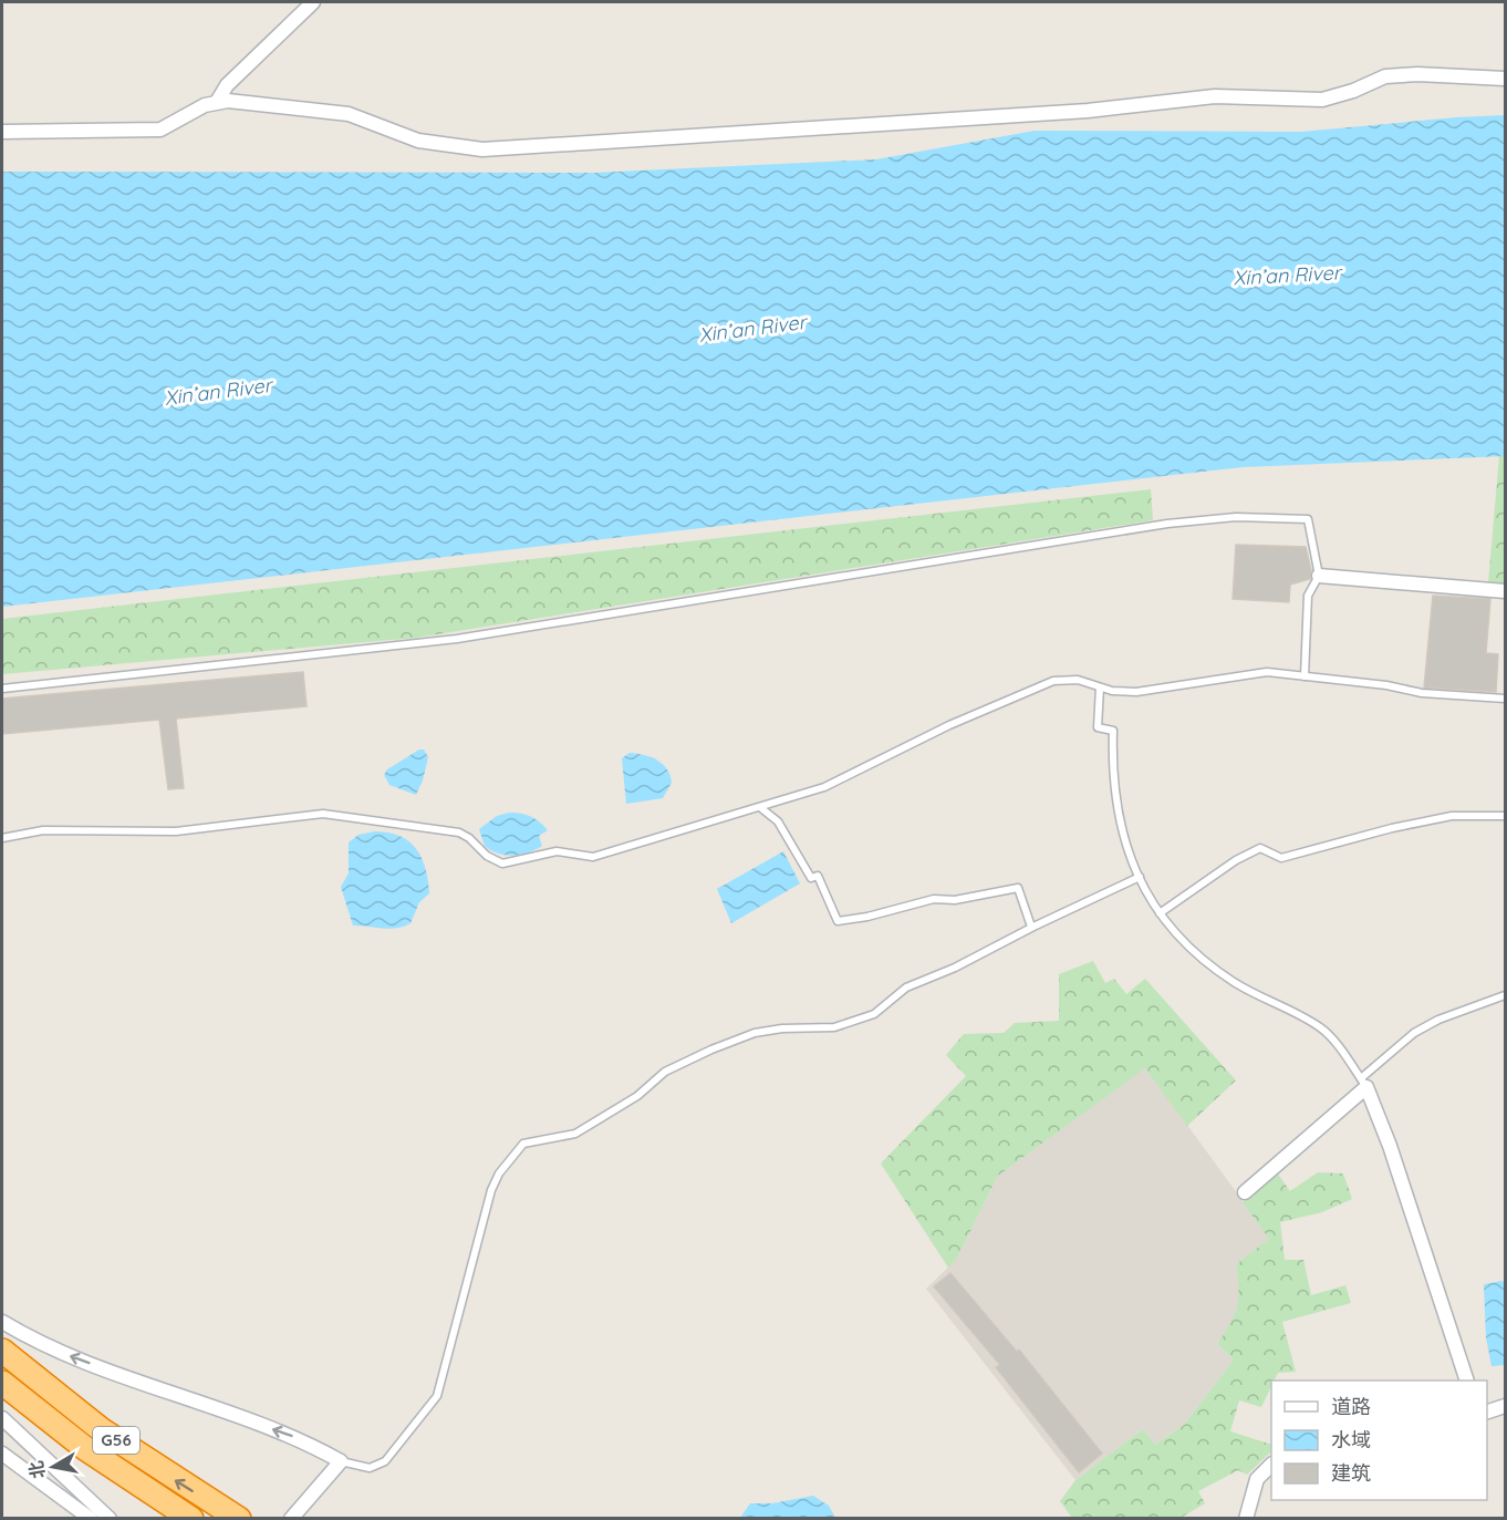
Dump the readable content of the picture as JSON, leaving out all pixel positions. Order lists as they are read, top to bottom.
{
  "streets": {
    "highway": ["G56"]
  },
  "water": ["Xin’an River"],
  "legend": ["道路", "水域", "建筑"],
  "north": "left"
}
